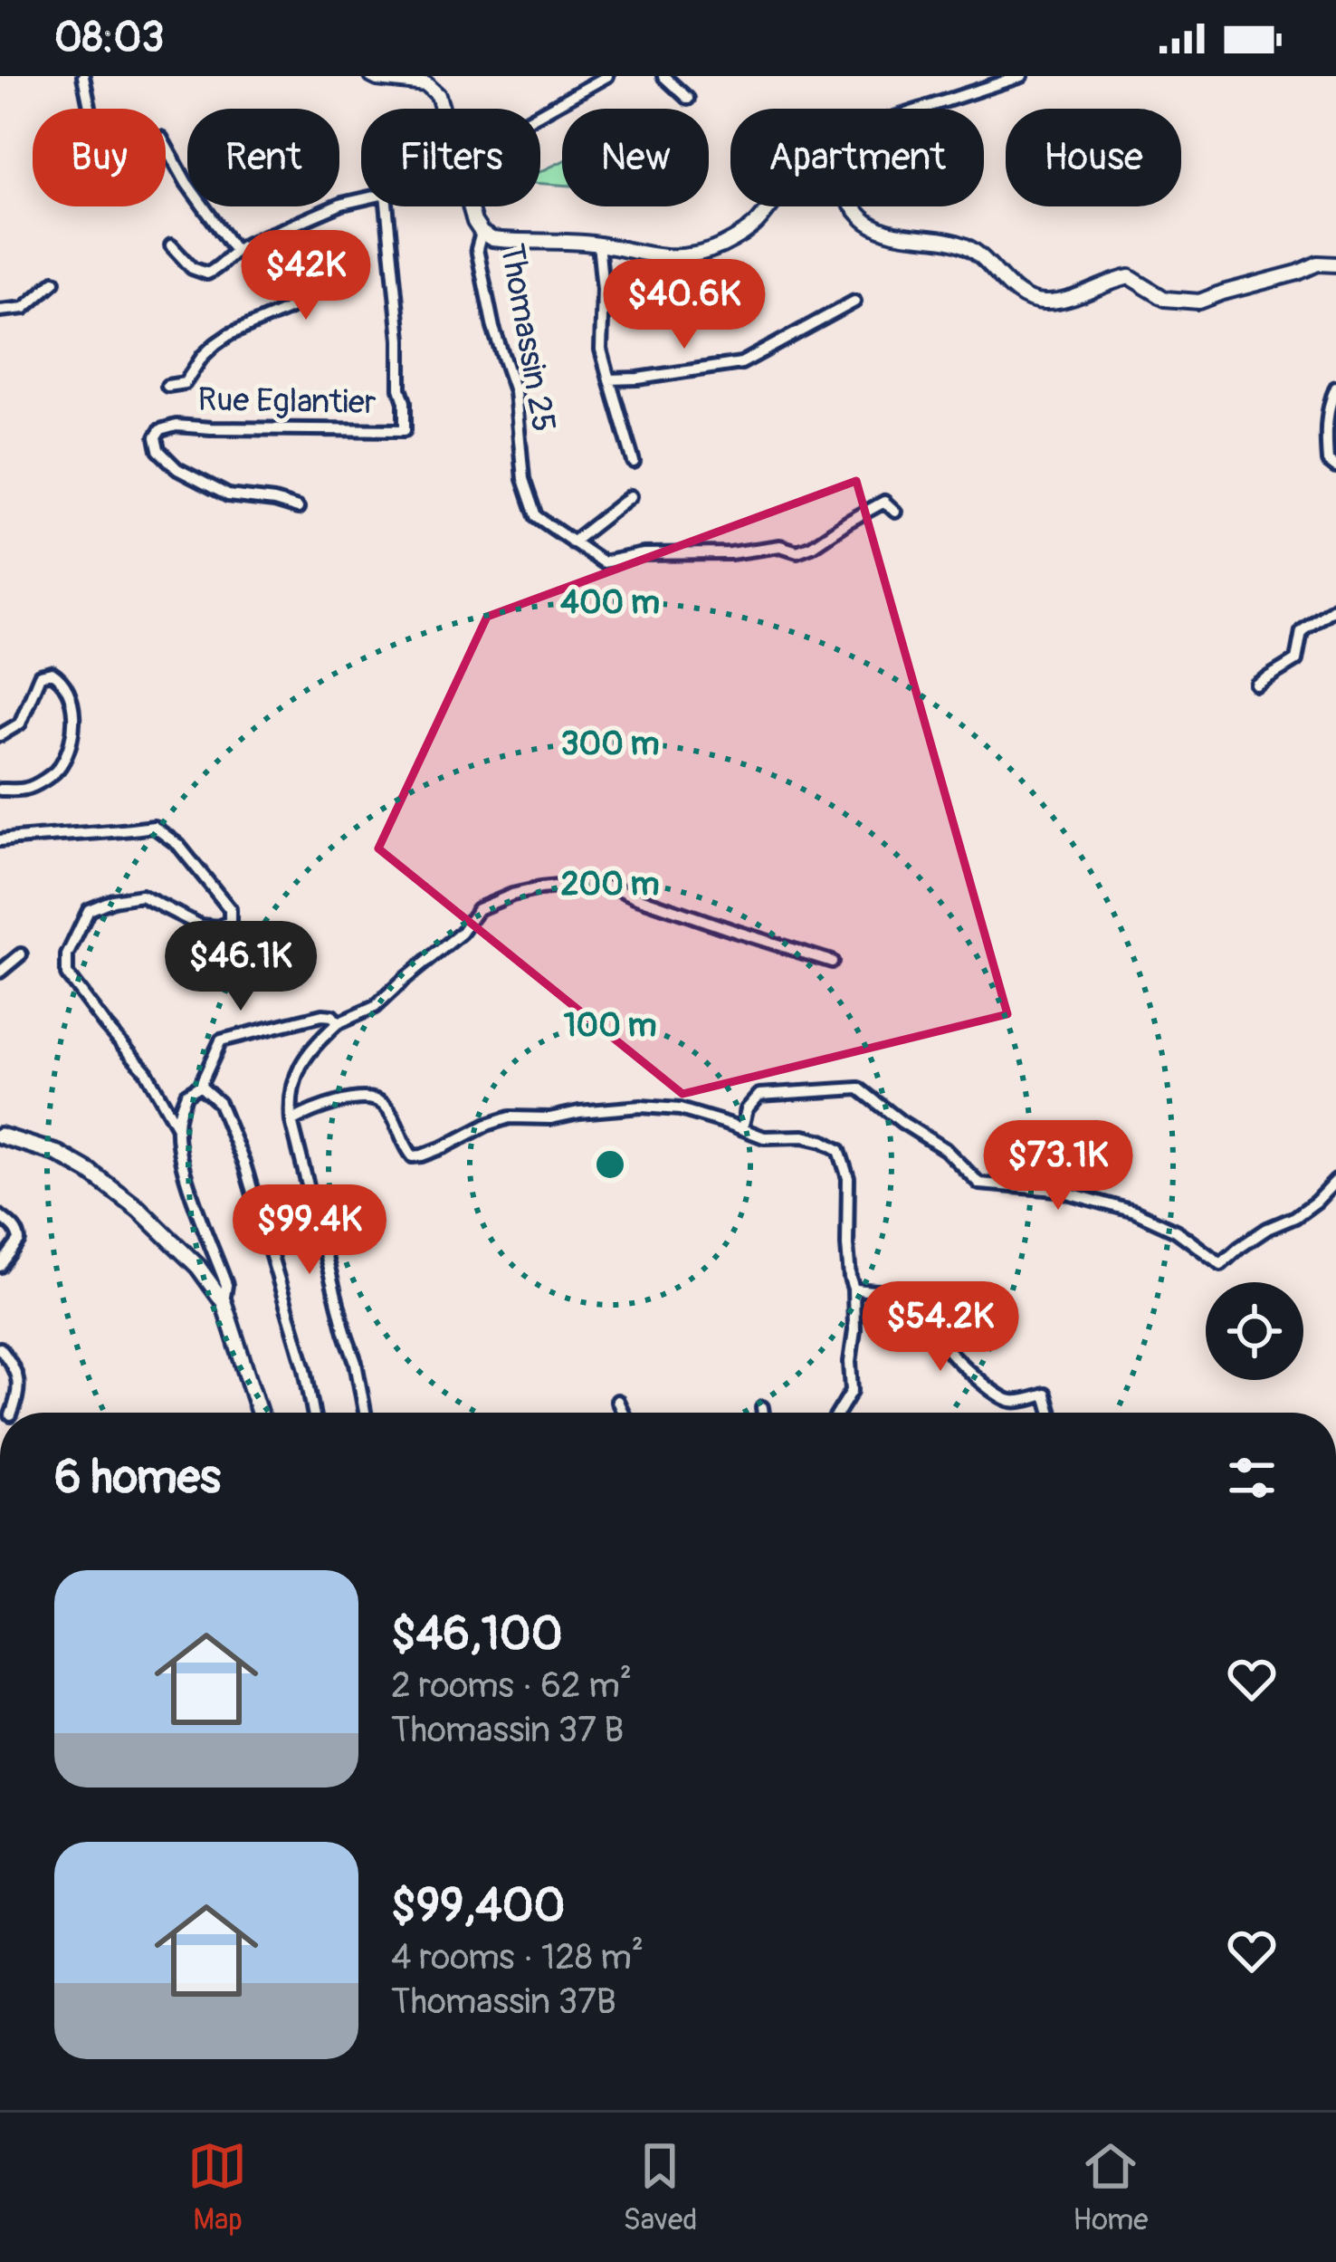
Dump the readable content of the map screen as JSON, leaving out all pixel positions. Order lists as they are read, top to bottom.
{
  "streets": {
    "street": ["Thomassin 25", "Rue Eglantier"]
  },
  "page": {
    "status": "08:03",
    "chip": [
      "Buy",
      "Rent",
      "Filters",
      "New",
      "Apartment",
      "House"
    ],
    "price": [
      "$42K",
      "$40.6K",
      "$46.1K",
      "$73.1K",
      "$99.4K",
      "$54.2K"
    ],
    "heading": "6 homes",
    "list": [
      {
        "name": "$46,100",
        "note": "2 rooms · 62 m² · Thomassin 37 B"
      },
      {
        "name": "$99,400",
        "note": "4 rooms · 128 m² · Thomassin 37B"
      }
    ],
    "tabs": ["Map", "Saved", "Home"]
  },
  "rings": [
    "400 m",
    "300 m",
    "200 m",
    "100 m"
  ]
}
